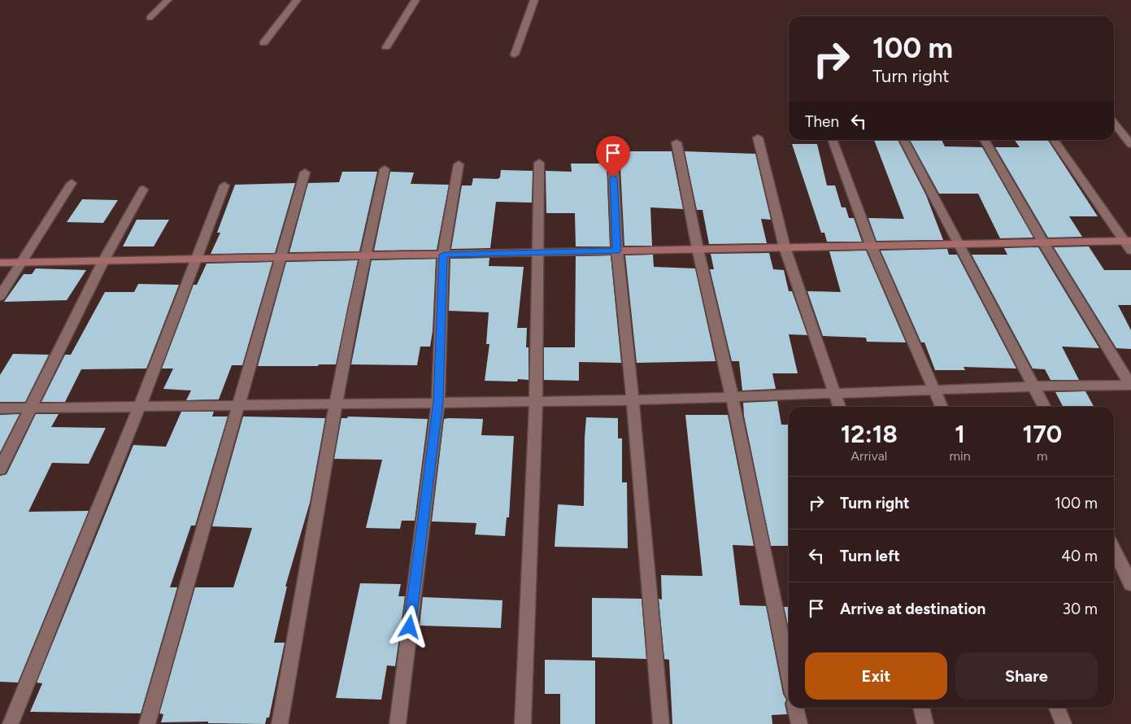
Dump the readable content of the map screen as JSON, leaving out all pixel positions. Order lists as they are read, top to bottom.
{
  "page": {
    "turn": ["100 m", "Turn right"],
    "then": "Then",
    "eta": [
      "12:18",
      "Arrival",
      "1",
      "min",
      "170",
      "m"
    ],
    "list": [
      {
        "name": "Turn right",
        "value": "100 m"
      },
      {
        "name": "Turn left",
        "value": "40 m"
      },
      {
        "name": "Arrive at destination",
        "value": "30 m"
      }
    ],
    "buttons": ["Exit", "Share"]
  }
}
